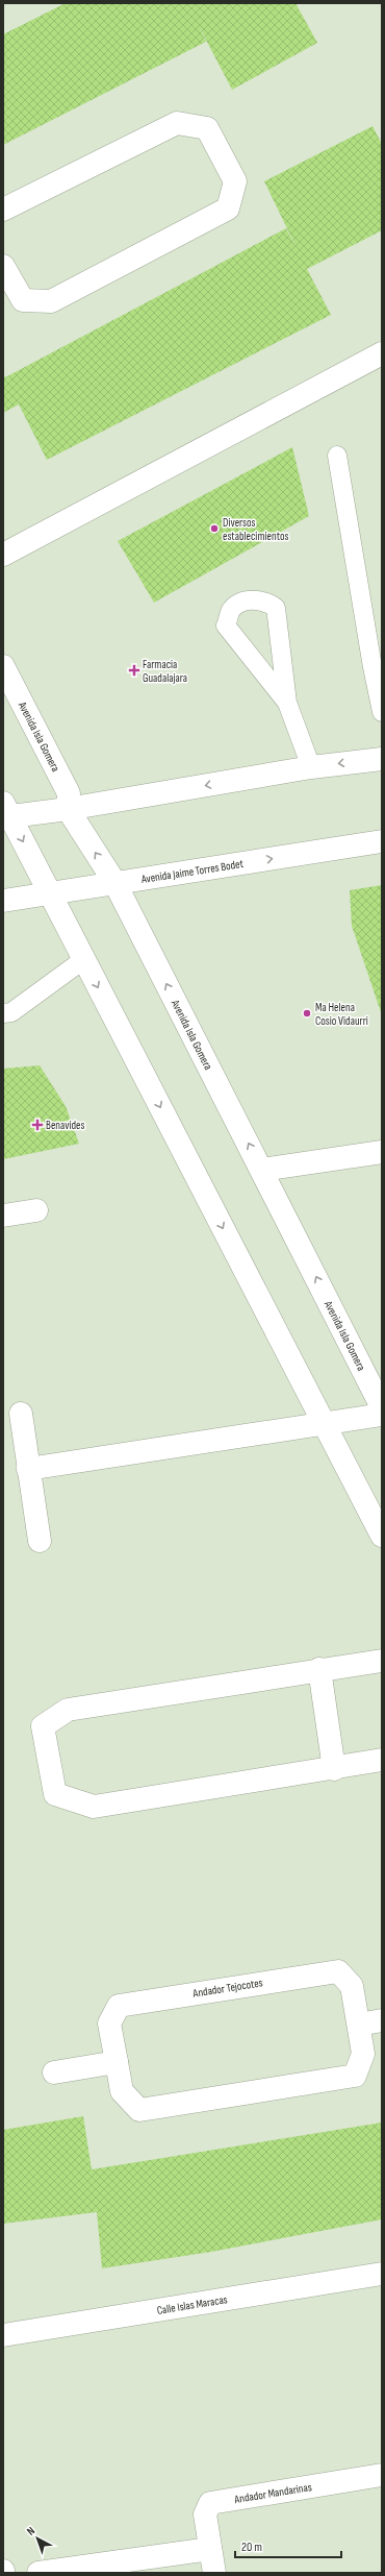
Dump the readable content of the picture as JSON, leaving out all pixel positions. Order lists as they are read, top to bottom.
{
  "streets": {
    "street": [
      "Avenida Isla Gomera",
      "Avenida Jaime Torres Bodet",
      "Andador Tejocotes",
      "Calle Islas Maracas",
      "Andador Mandarinas"
    ]
  },
  "crossings": [
    ["Avenida Isla Gomera", "Avenida Jaime Torres Bodet"]
  ],
  "places": {
    "other": ["Diversos establecimientos", "Ma Helena Cosio Vidaurri"],
    "health": ["Farmacia Guadalajara", "Benavides"]
  },
  "scale_bar": "20 m",
  "north": "top left"
}
